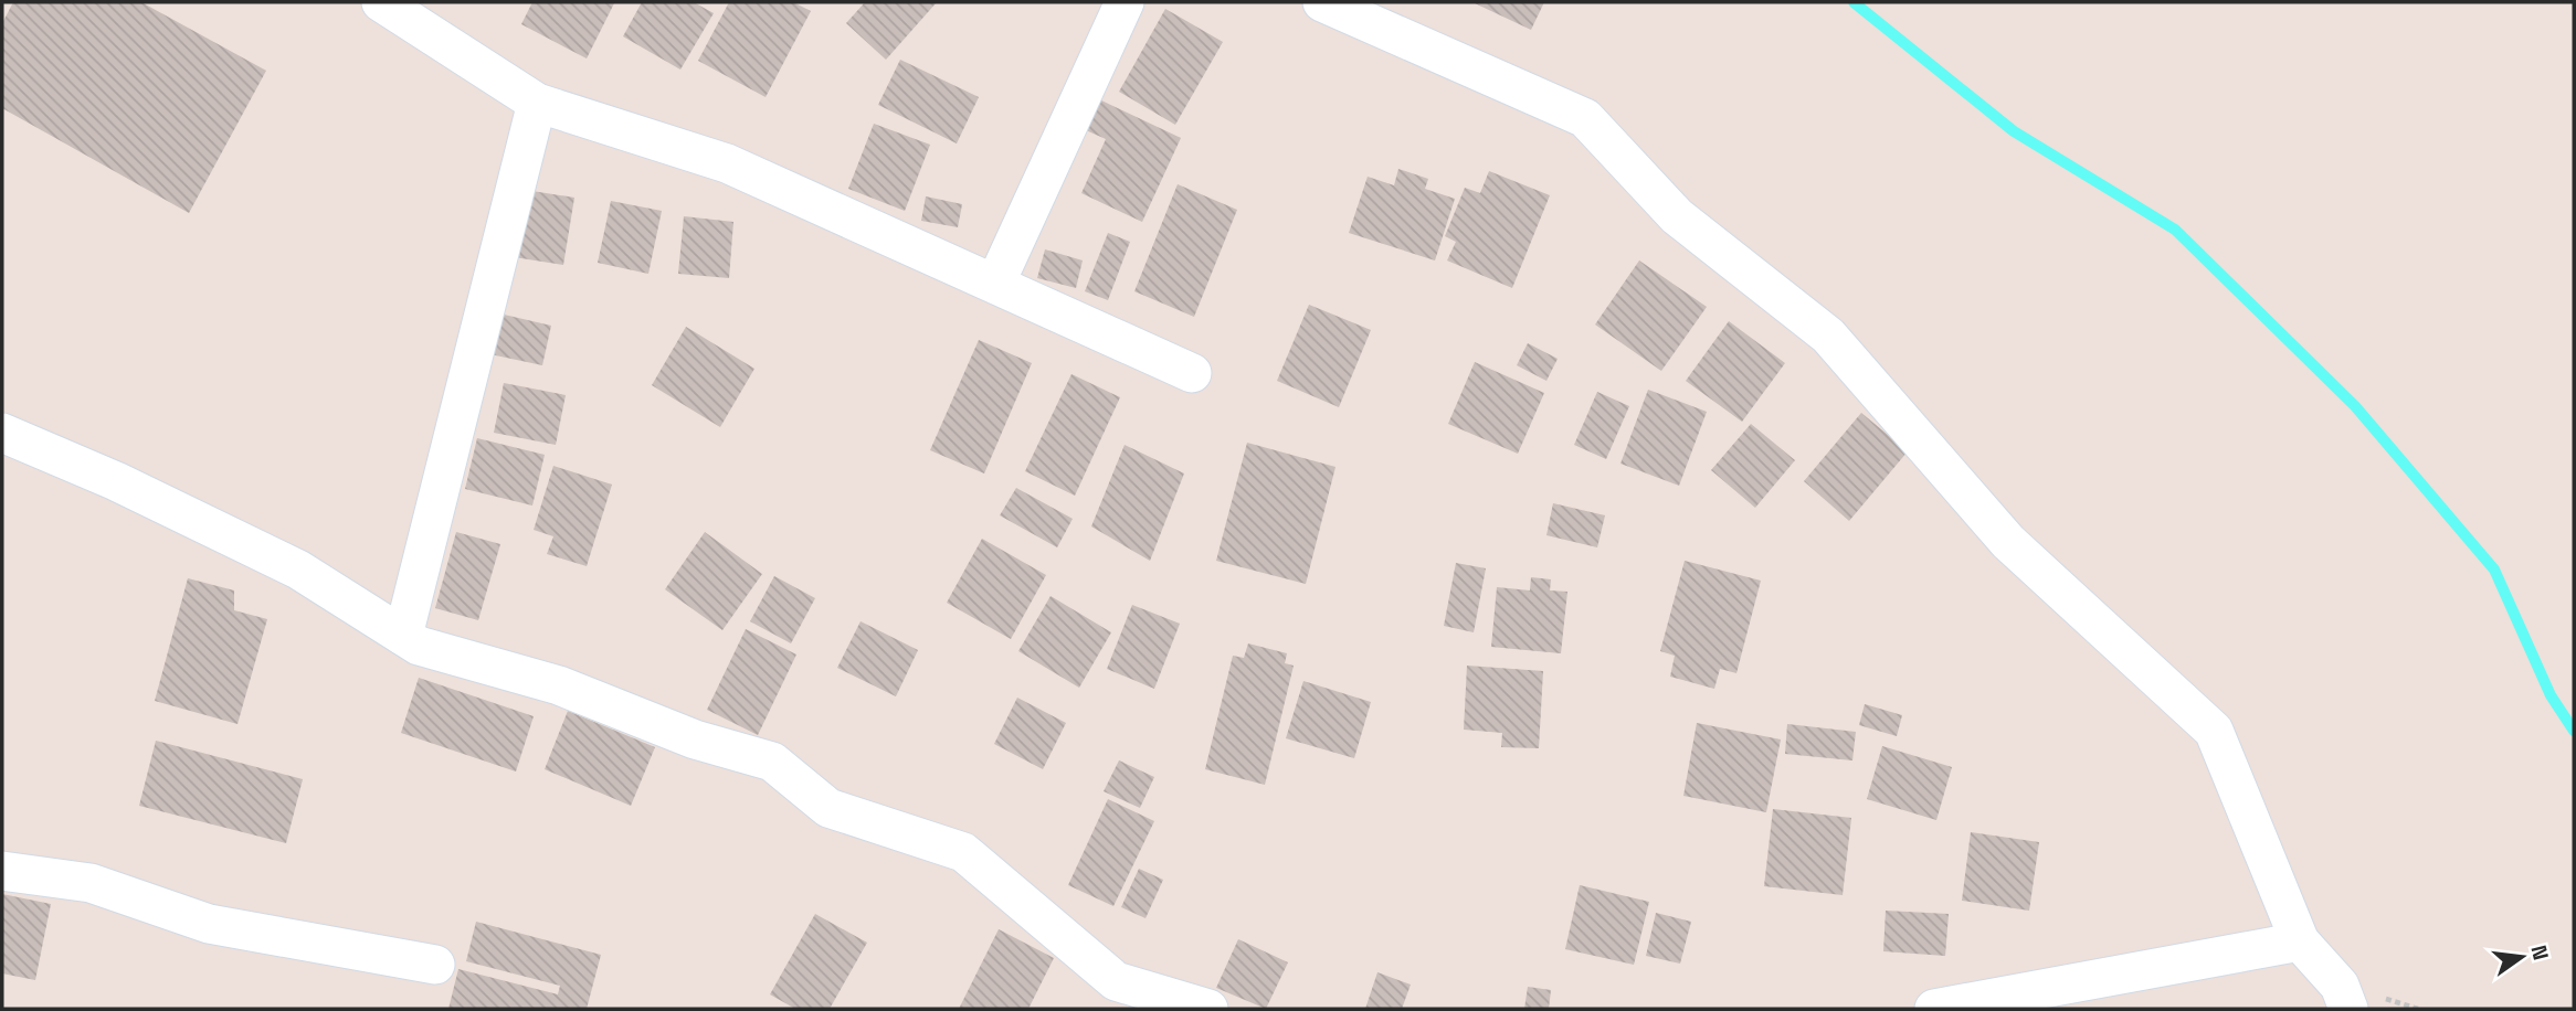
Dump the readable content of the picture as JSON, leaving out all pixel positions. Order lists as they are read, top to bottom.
{
  "north": "right"
}
